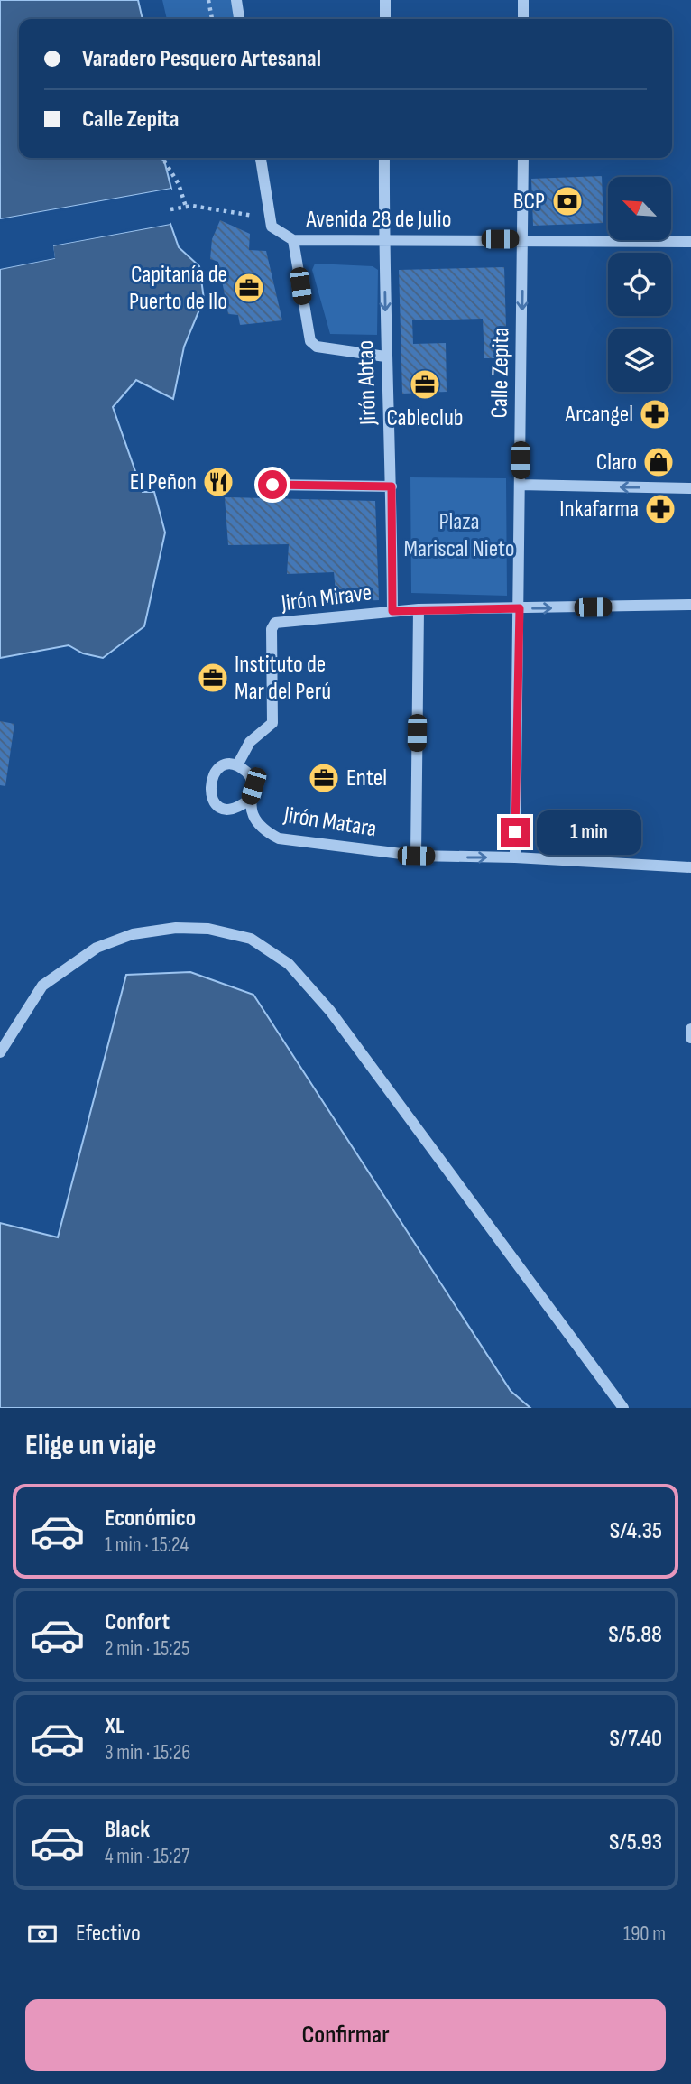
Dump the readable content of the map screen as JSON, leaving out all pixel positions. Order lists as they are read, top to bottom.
{
  "streets": {
    "street": [
      "Avenida 28 de Julio",
      "Calle Zepita",
      "Jirón Abtao",
      "Jirón Mirave",
      "Jirón Matara"
    ]
  },
  "crossings": [
    ["Avenida 28 de Julio", "Calle Zepita"],
    ["Avenida 28 de Julio", "Jirón Abtao"],
    ["Calle Zepita", "Jirón Mirave"],
    ["Calle Zepita", "Jirón Matara"],
    ["Jirón Abtao", "Jirón Mirave"],
    ["Jirón Mirave", "Jirón Matara"]
  ],
  "one_way": ["Calle Zepita"],
  "parks": ["Plaza Mariscal Nieto"],
  "places": {
    "bank": ["BCP"],
    "office": [
      "Capitanía de Puerto de Ilo",
      "Cableclub",
      "Instituto de Mar del Perú",
      "Entel"
    ],
    "pharmacy": ["Arcangel", "Inkafarma"],
    "shop": ["Claro"],
    "restaurant": ["El Peñon"]
  },
  "north": "top left",
  "page": {
    "banner": ["Varadero Pesquero Artesanal", "Calle Zepita"],
    "bubble": "1 min",
    "heading": "Elige un viaje",
    "list": [
      {
        "name": "Económico",
        "note": "1 min · 15:24",
        "value": "S/4.35"
      },
      {
        "name": "Confort",
        "note": "2 min · 15:25",
        "value": "S/5.88"
      },
      {
        "name": "XL",
        "note": "3 min · 15:26",
        "value": "S/7.40"
      },
      {
        "name": "Black",
        "note": "4 min · 15:27",
        "value": "S/5.93"
      }
    ],
    "pay": ["Efectivo", "190 m"],
    "buttons": "Confirmar"
  }
}
